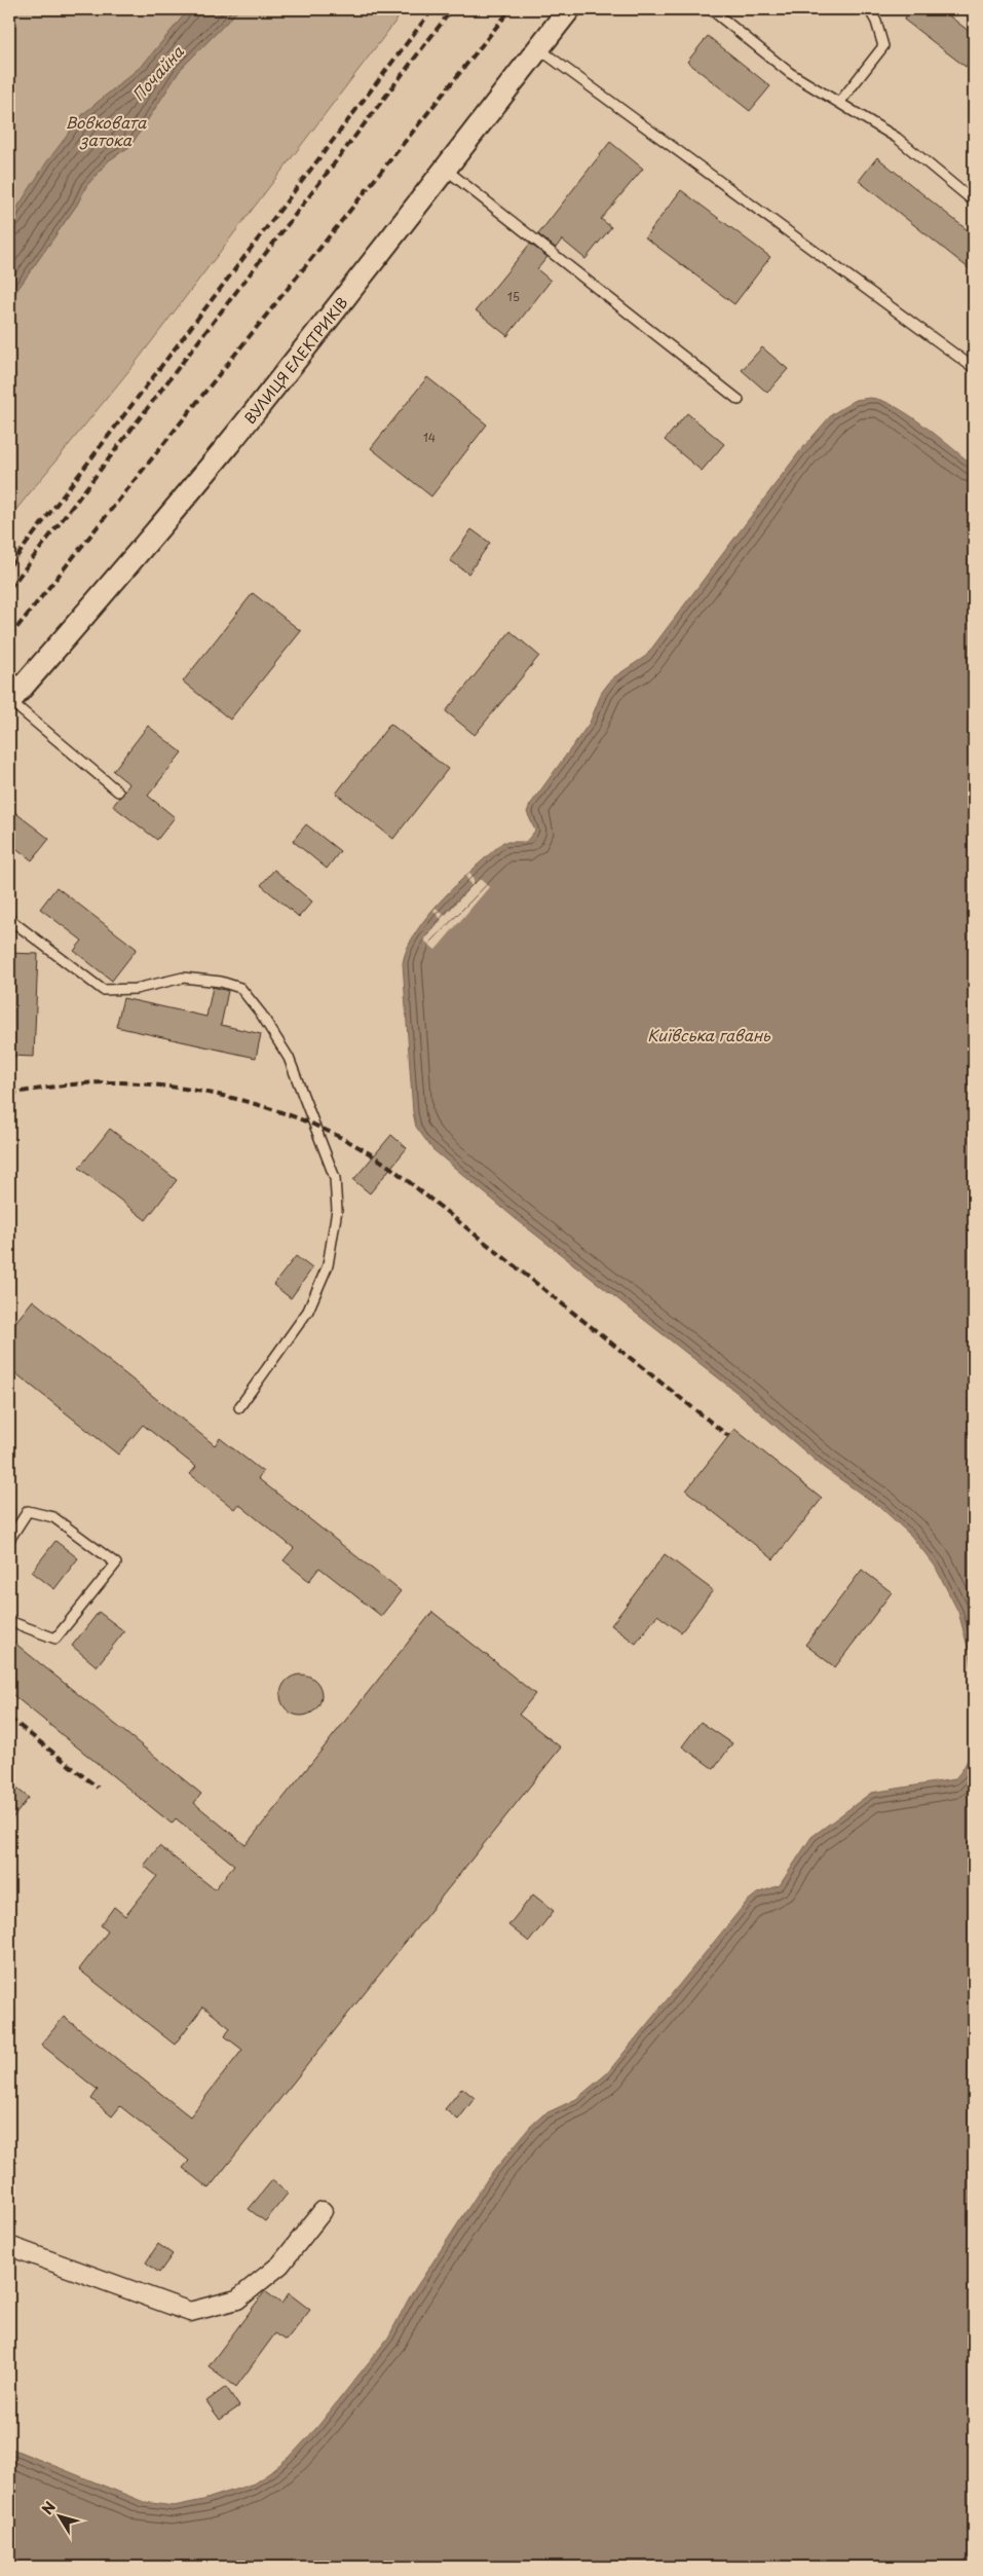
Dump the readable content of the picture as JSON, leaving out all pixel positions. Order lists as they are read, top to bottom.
{
  "streets": {
    "street": ["ВУЛИЦЯ ЕЛЕКТРИКІВ"]
  },
  "water": ["Почайна", "Вовковата затока", "Київська гавань"],
  "house_numbers": ["15", "14"],
  "north": "top left"
}
